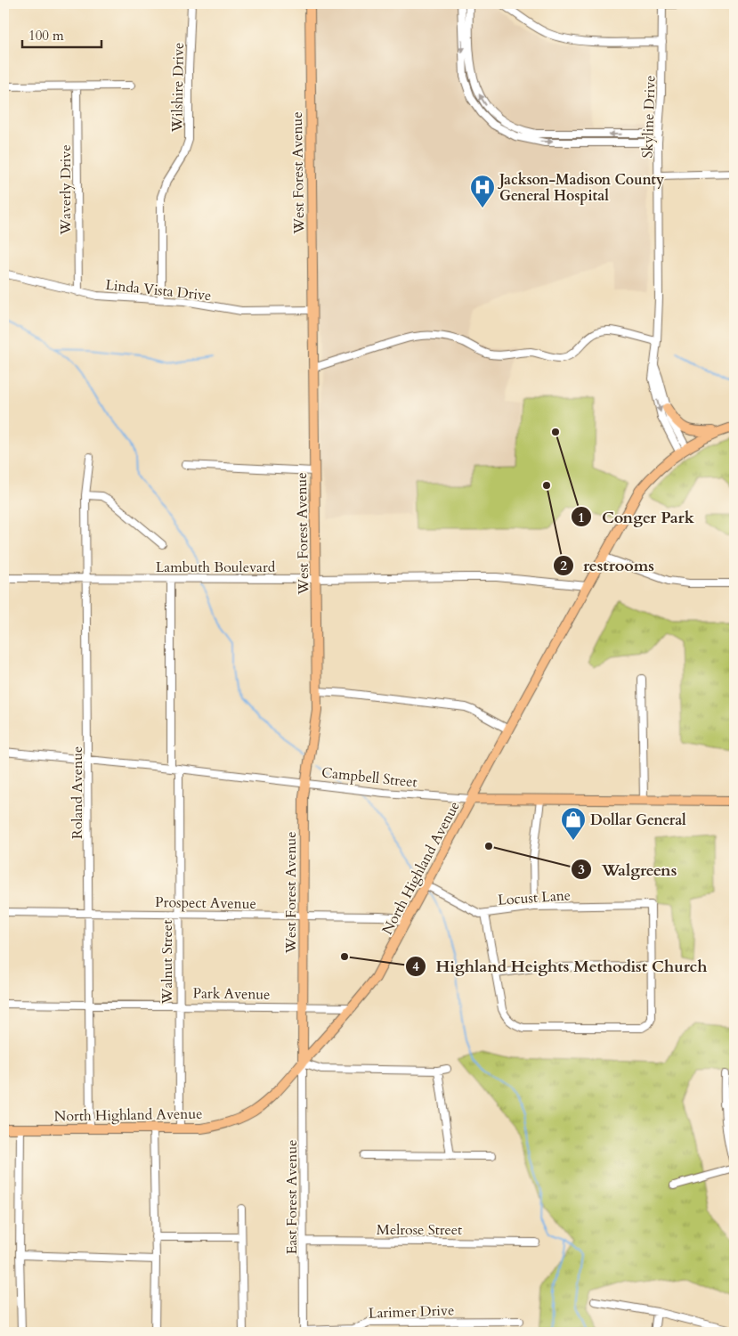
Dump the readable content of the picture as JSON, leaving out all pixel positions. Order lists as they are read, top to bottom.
{
  "streets": {
    "main road": ["West Forest Avenue", "Campbell Street", "North Highland Avenue"],
    "street": [
      "Wilshire Drive",
      "Skyline Drive",
      "Waverly Drive",
      "Linda Vista Drive",
      "Lambuth Boulevard",
      "Roland Avenue",
      "Locust Lane",
      "Prospect Avenue",
      "Walnut Street",
      "Park Avenue",
      "East Forest Avenue",
      "Melrose Street",
      "Larimer Drive"
    ]
  },
  "crossings": [
    ["Wilshire Drive", "Linda Vista Drive"],
    ["Skyline Drive", "North Highland Avenue"],
    ["West Forest Avenue", "Linda Vista Drive"],
    ["West Forest Avenue", "Lambuth Boulevard"],
    ["West Forest Avenue", "Campbell Street"],
    ["West Forest Avenue", "North Highland Avenue"],
    ["West Forest Avenue", "Prospect Avenue"],
    ["West Forest Avenue", "Park Avenue"],
    ["West Forest Avenue", "East Forest Avenue"],
    ["Waverly Drive", "Linda Vista Drive"],
    ["Lambuth Boulevard", "Roland Avenue"],
    ["Lambuth Boulevard", "North Highland Avenue"],
    ["Campbell Street", "Roland Avenue"],
    ["Campbell Street", "North Highland Avenue"],
    ["Campbell Street", "Walnut Street"],
    ["Roland Avenue", "North Highland Avenue"],
    ["Roland Avenue", "Prospect Avenue"],
    ["Roland Avenue", "Park Avenue"],
    ["North Highland Avenue", "Locust Lane"],
    ["North Highland Avenue", "Prospect Avenue"],
    ["North Highland Avenue", "Walnut Street"],
    ["North Highland Avenue", "Park Avenue"],
    ["North Highland Avenue", "East Forest Avenue"],
    ["Prospect Avenue", "Walnut Street"],
    ["Walnut Street", "Park Avenue"],
    ["East Forest Avenue", "Melrose Street"],
    ["East Forest Avenue", "Larimer Drive"]
  ],
  "places": {
    "hospital": ["Jackson-Madison County General Hospital"],
    "other": [
      "Conger Park",
      "restrooms",
      "Walgreens",
      "Highland Heights Methodist Church"
    ],
    "shop": ["Dollar General"]
  },
  "scale_bar": "100 m"
}
